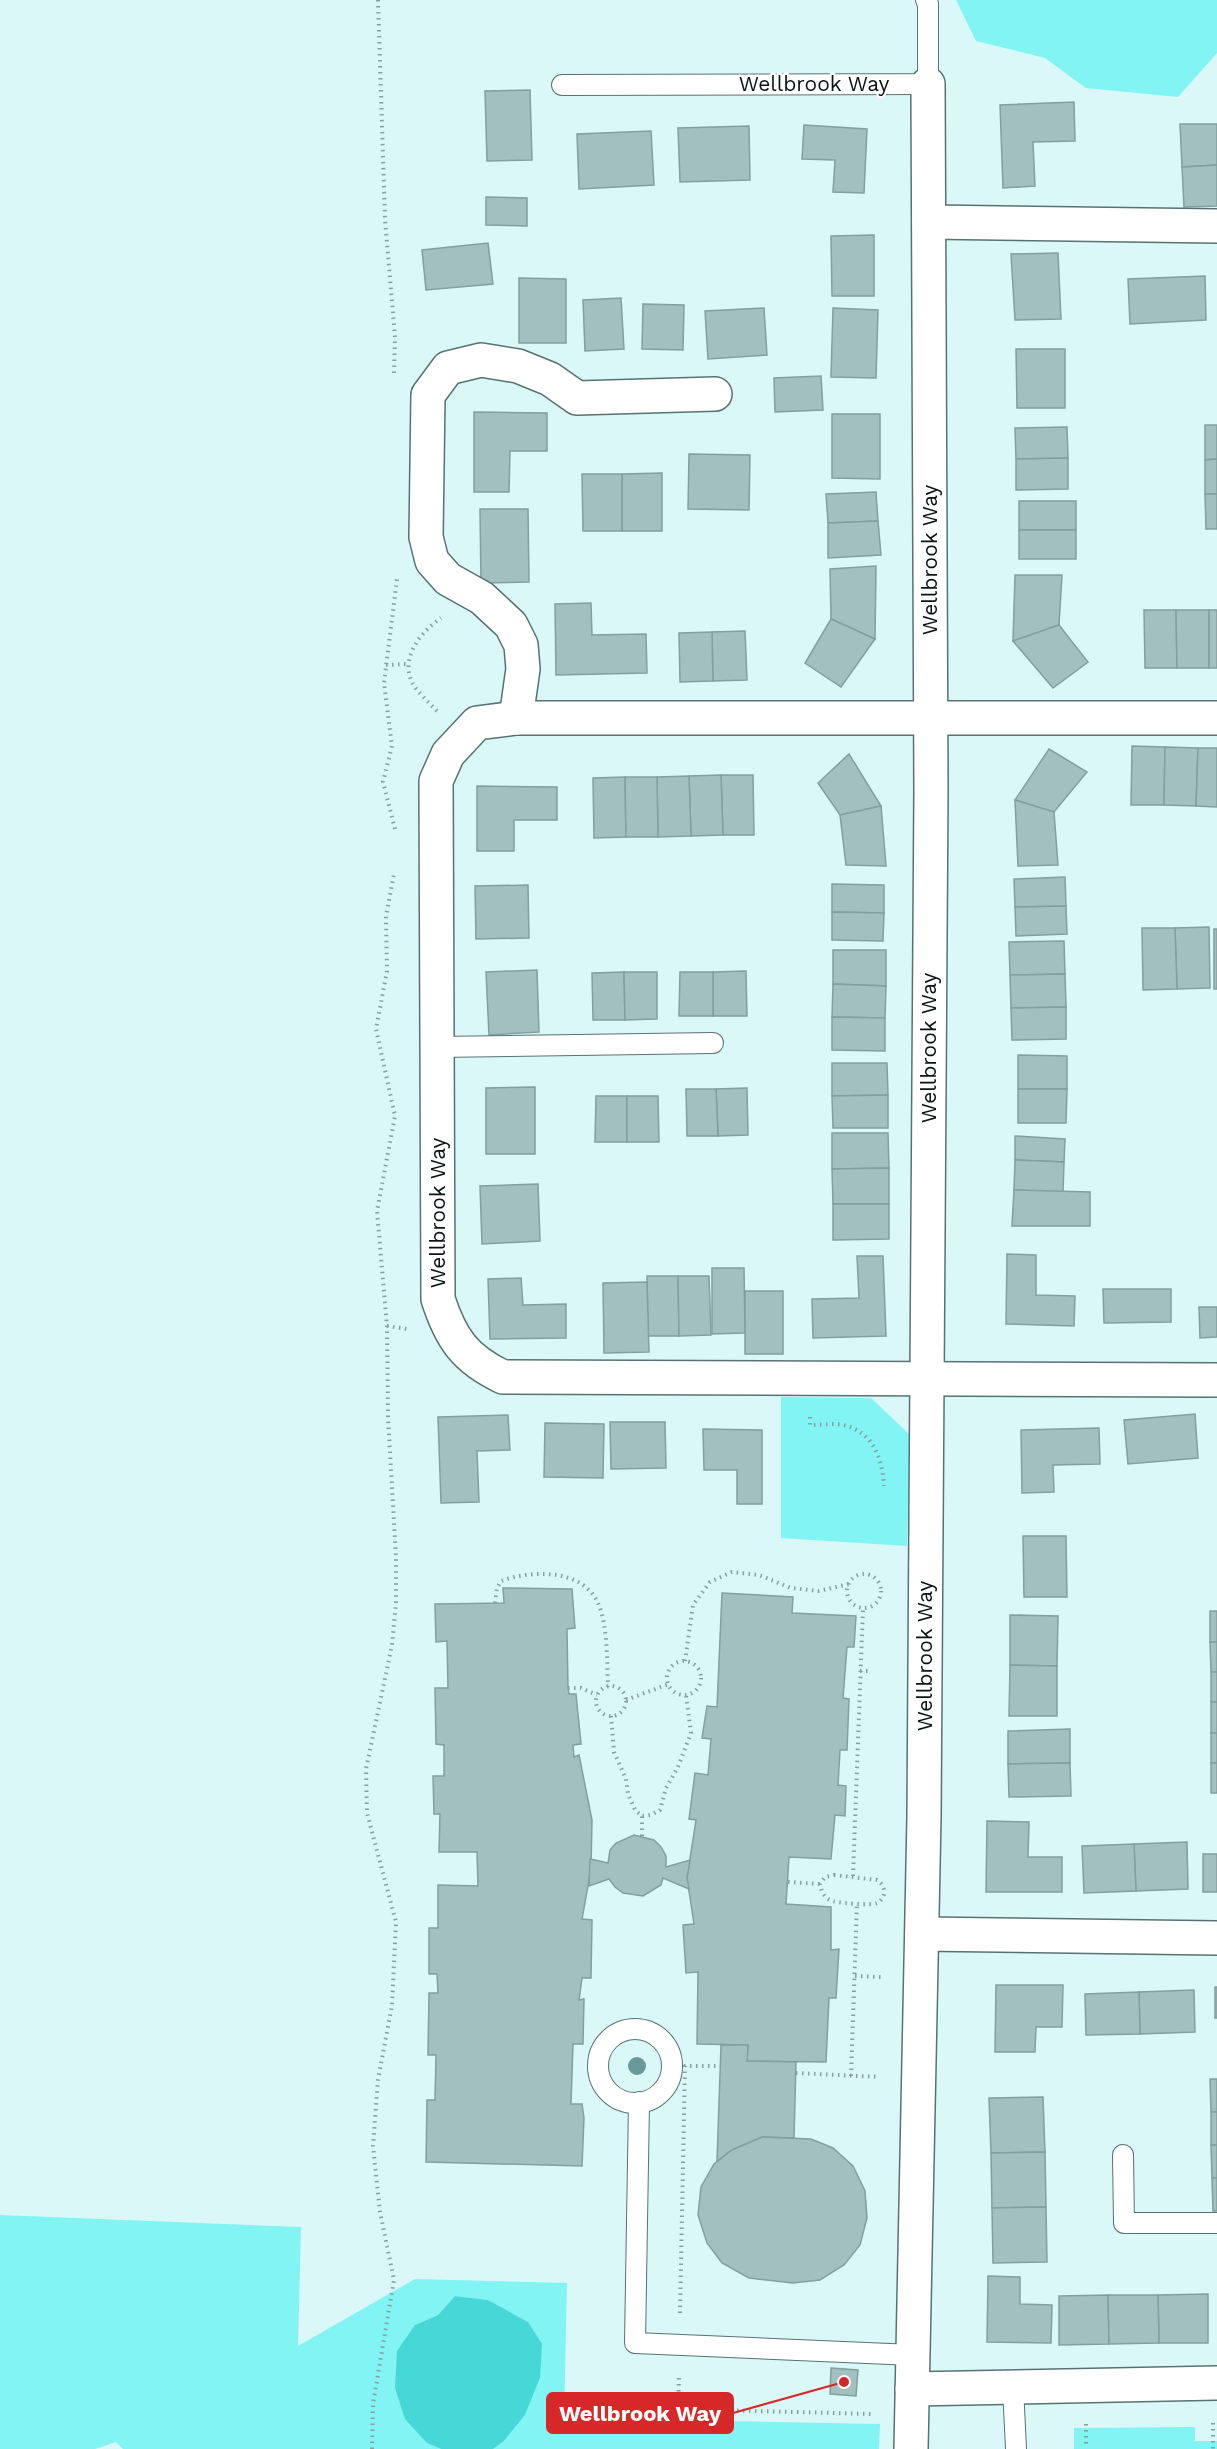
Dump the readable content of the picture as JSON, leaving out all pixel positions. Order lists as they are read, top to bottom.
{
  "streets": {
    "street": ["Wellbrook Way"]
  },
  "places": ["Wellbrook Way"]
}
